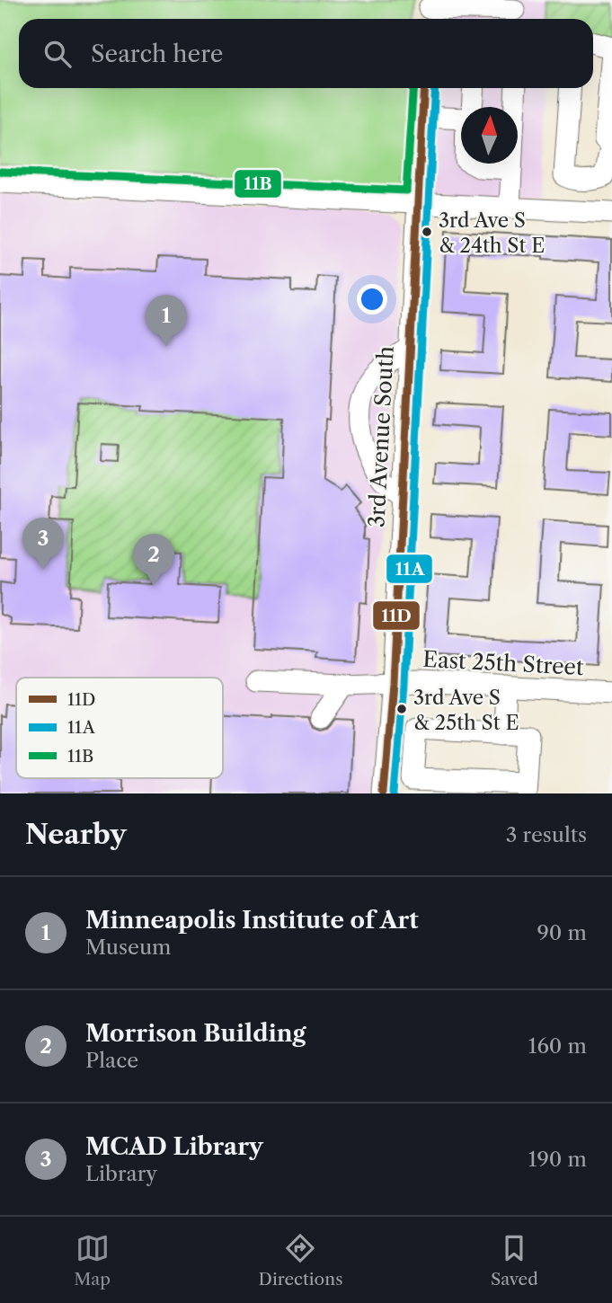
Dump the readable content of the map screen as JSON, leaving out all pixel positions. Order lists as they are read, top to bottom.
{
  "streets": {
    "street": ["3rd Avenue South", "East 25th Street"]
  },
  "crossings": [
    ["3rd Avenue South", "East 25th Street"]
  ],
  "places": ["3rd Ave S & 24th St E", "3rd Ave S & 25th St E"],
  "lines": ["transit line 11D", "transit line 11A", "transit line 11B"],
  "legend": ["11D", "11A", "11B"],
  "north": "top",
  "page": {
    "search": "Search here",
    "pins": ["1", "3", "2"],
    "heading": ["Nearby", "3 results"],
    "list": [
      {
        "mark": "1",
        "name": "Minneapolis Institute of Art",
        "note": "Museum",
        "value": "90 m"
      },
      {
        "mark": "2",
        "name": "Morrison Building",
        "note": "Place",
        "value": "160 m"
      },
      {
        "mark": "3",
        "name": "MCAD Library",
        "note": "Library",
        "value": "190 m"
      }
    ],
    "nav": ["Map", "Directions", "Saved"]
  }
}
